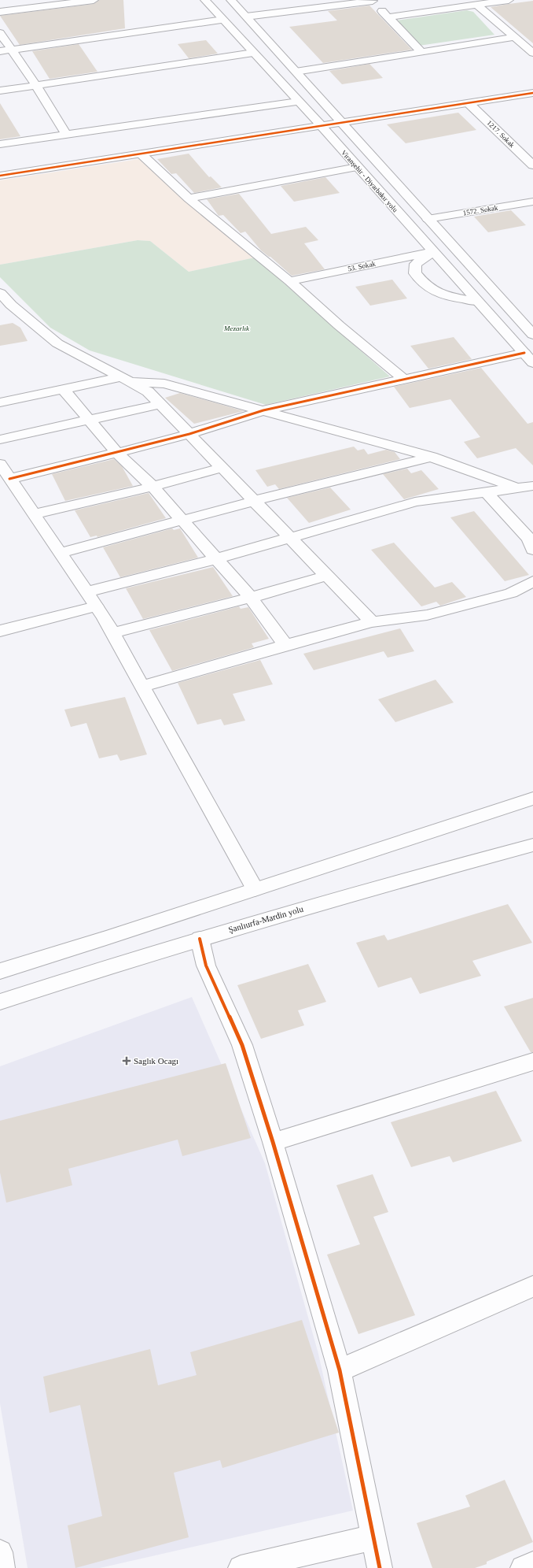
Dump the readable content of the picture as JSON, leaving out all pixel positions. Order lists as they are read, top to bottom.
{
  "streets": {
    "main road": [
      "1217. Sokak",
      "Viranşehir - Diyarbakır yolu",
      "1572. Sokak",
      "53. Sokak",
      "Şanlıurfa-Mardin yolu"
    ]
  },
  "crossings": [
    ["Viranşehir - Diyarbakır yolu", "53. Sokak"]
  ],
  "parks": ["Mezarlık"],
  "places": {
    "health": ["Saglık Ocagı"]
  }
}
